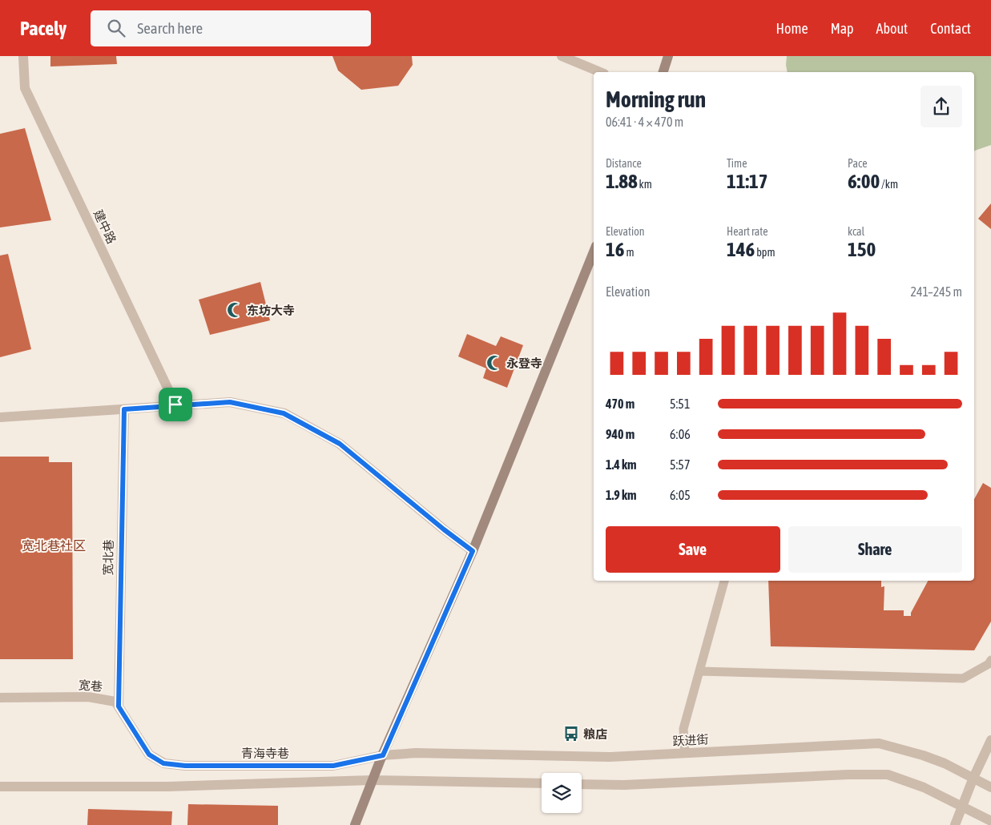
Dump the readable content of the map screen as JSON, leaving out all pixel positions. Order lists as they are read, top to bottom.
{
  "streets": {
    "street": [
      "建中路",
      "宽北巷",
      "宽巷",
      "跃进街",
      "青海寺巷"
    ]
  },
  "crossings": [
    ["宽北巷", "宽巷"],
    ["宽北巷", "青海寺巷"],
    ["宽巷", "青海寺巷"],
    ["跃进街", "青海寺巷"]
  ],
  "districts": ["宽北巷社区"],
  "places": {
    "mosque": ["东坊大寺", "永登寺"],
    "bus stop": ["粮店"]
  },
  "page": {
    "header": "Pacely",
    "search": "Search here",
    "nav": [
      "Home",
      "Map",
      "About",
      "Contact"
    ],
    "heading": ["Morning run", "06:41 · 4 × 470 m"],
    "stats": [
      ["Distance", "1.88 km"],
      ["Time", "11:17"],
      ["Pace", "6:00 /km"],
      ["Elevation", "16 m"],
      ["Heart rate", "146 bpm"],
      ["kcal", "150"]
    ],
    "chart": ["Elevation", "241–245 m"],
    "list": [
      {
        "name": "470 m",
        "note": "5:51"
      },
      {
        "name": "940 m",
        "note": "6:06"
      },
      {
        "name": "1.4 km",
        "note": "5:57"
      },
      {
        "name": "1.9 km",
        "note": "6:05"
      }
    ],
    "buttons": ["Save", "Share"]
  }
}
